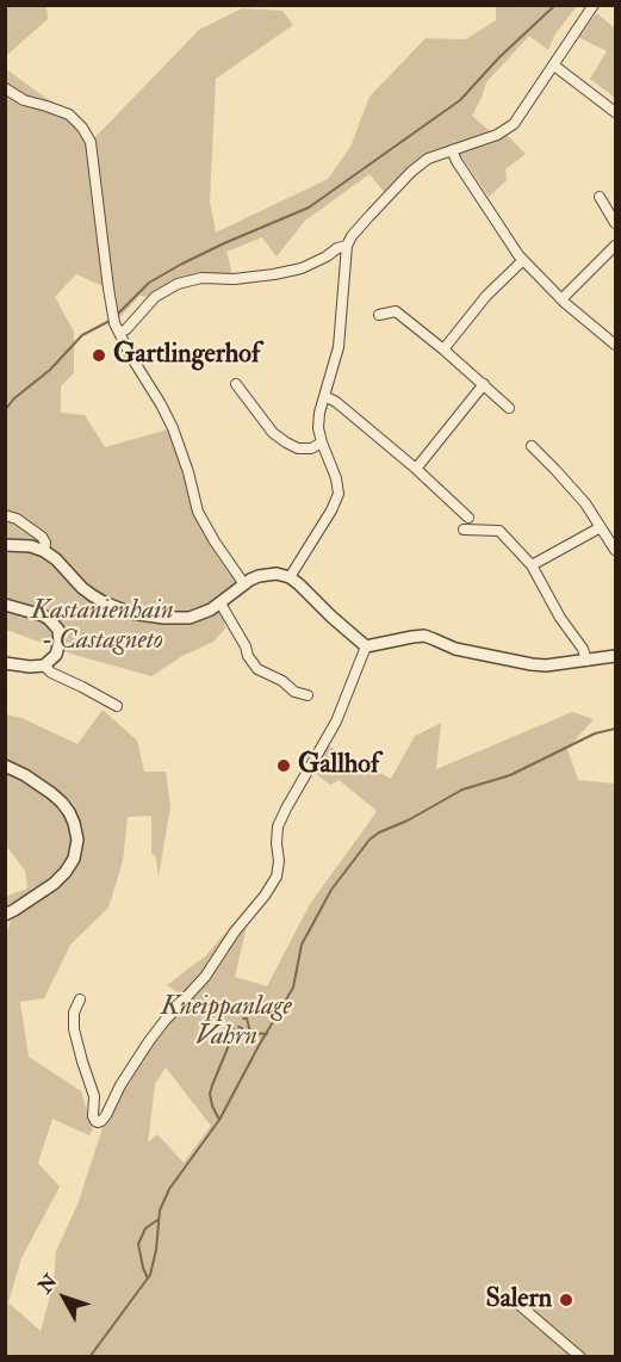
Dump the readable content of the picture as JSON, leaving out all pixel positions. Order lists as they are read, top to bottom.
{
  "parks": ["Kastanienhain - Castagneto", "Kneippanlage Vahrn"],
  "places": ["Gartlingerhof", "Gallhof", "Salern"],
  "north": "top left"
}
